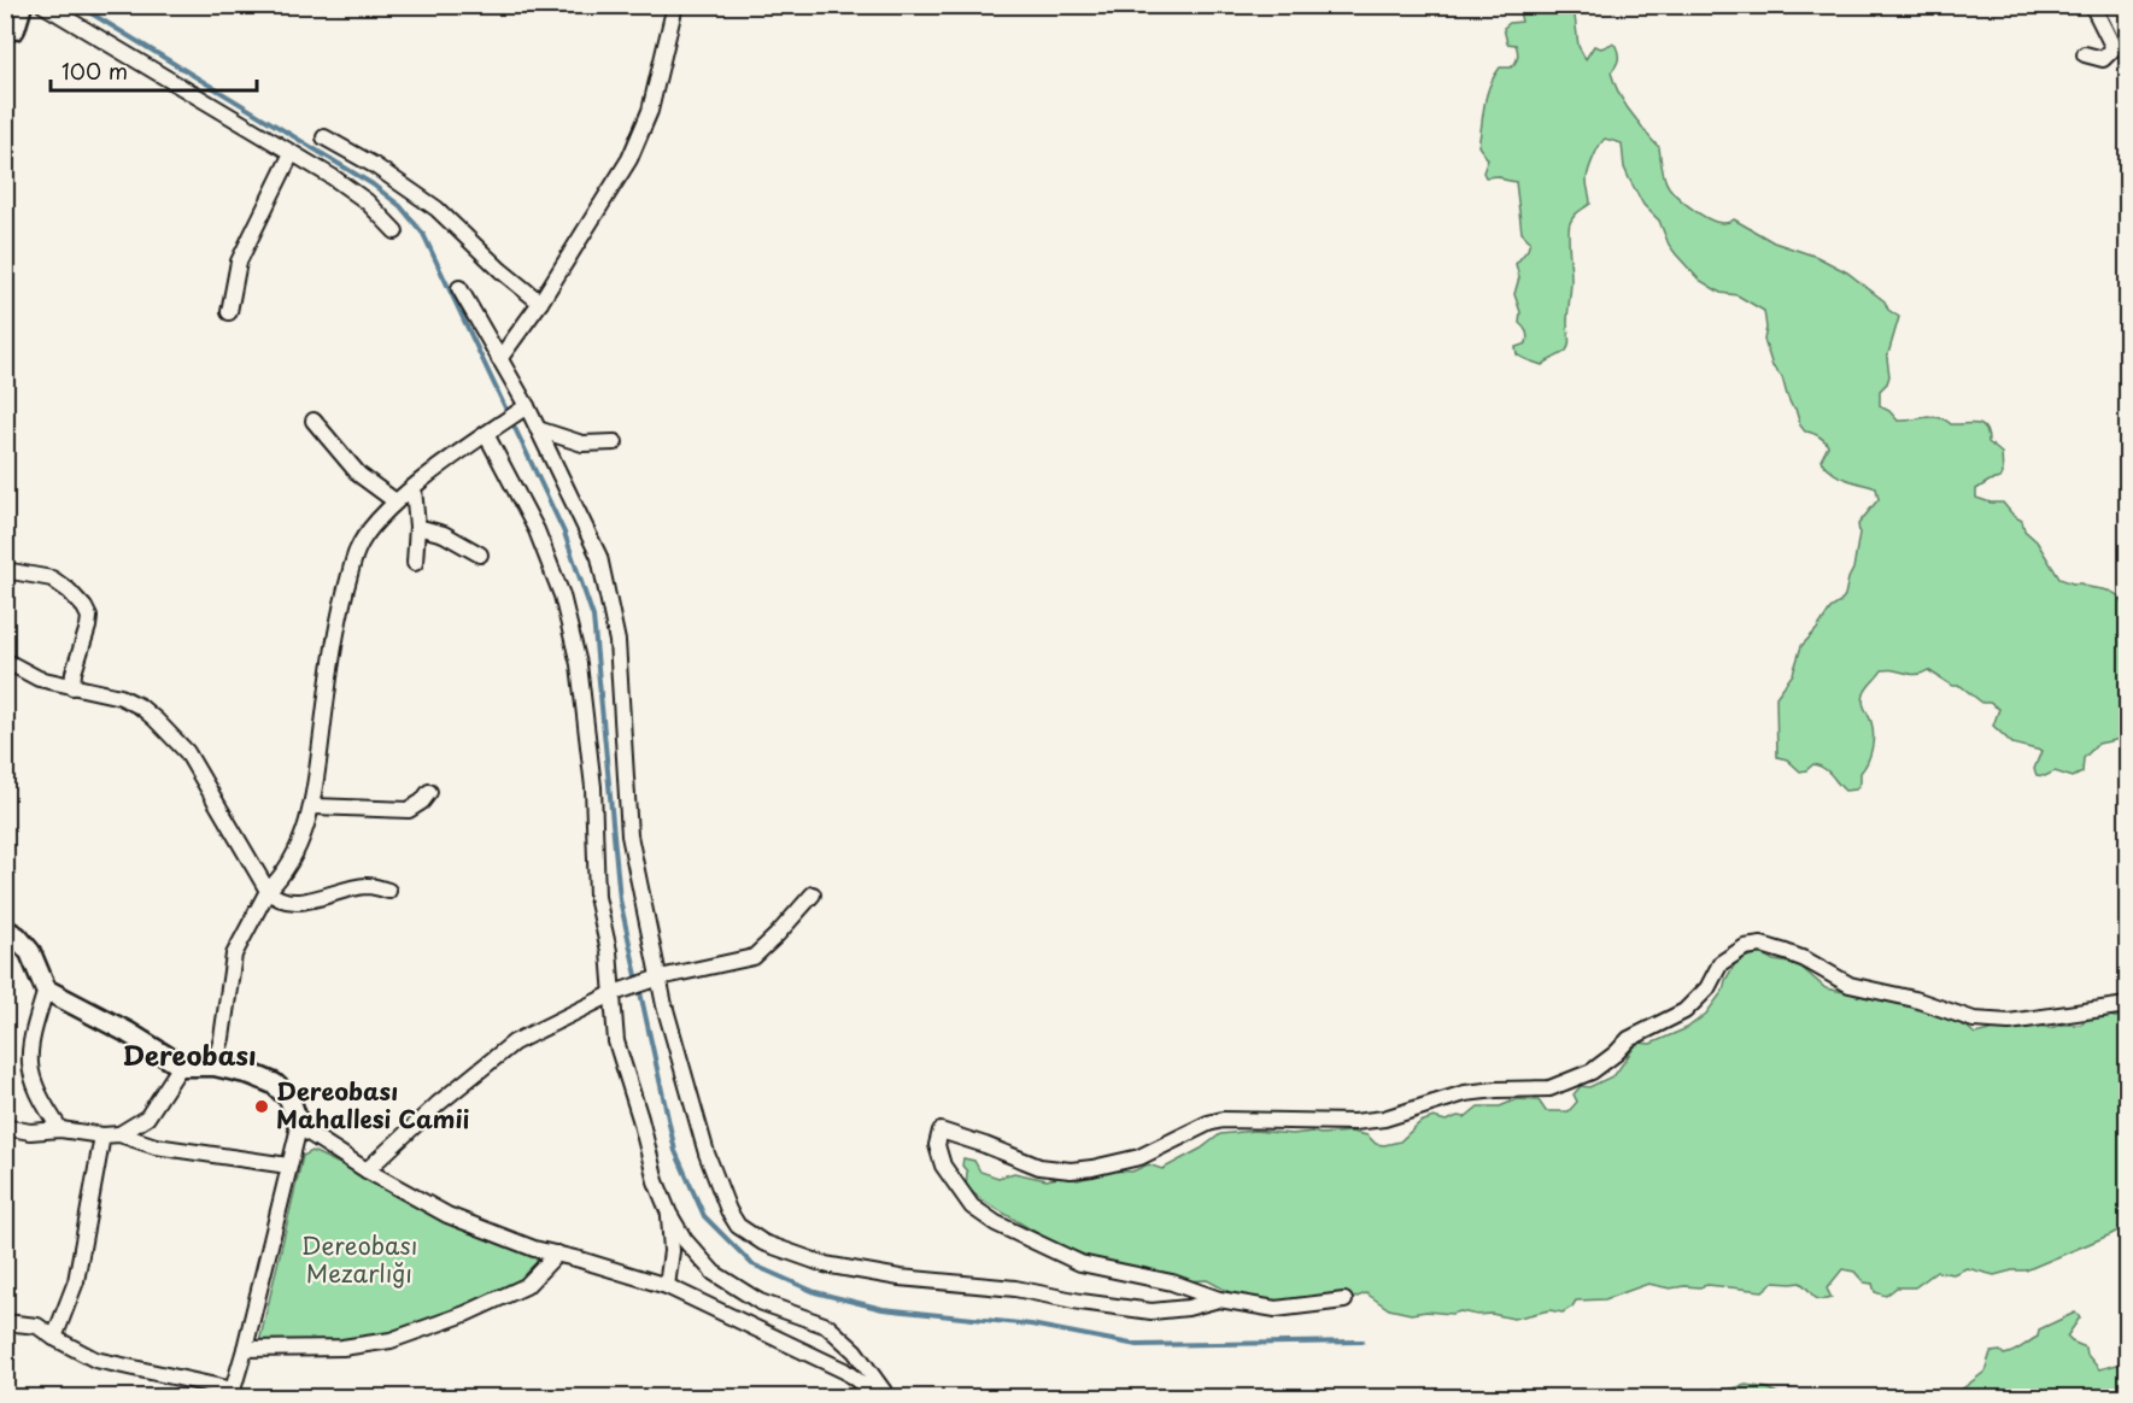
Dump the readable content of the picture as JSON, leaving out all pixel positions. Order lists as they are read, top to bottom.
{
  "districts": ["Dereobası"],
  "parks": ["Dereobası Mezarlığı"],
  "places": ["Dereobası Mahallesi Camii"],
  "scale_bar": "100 m"
}
